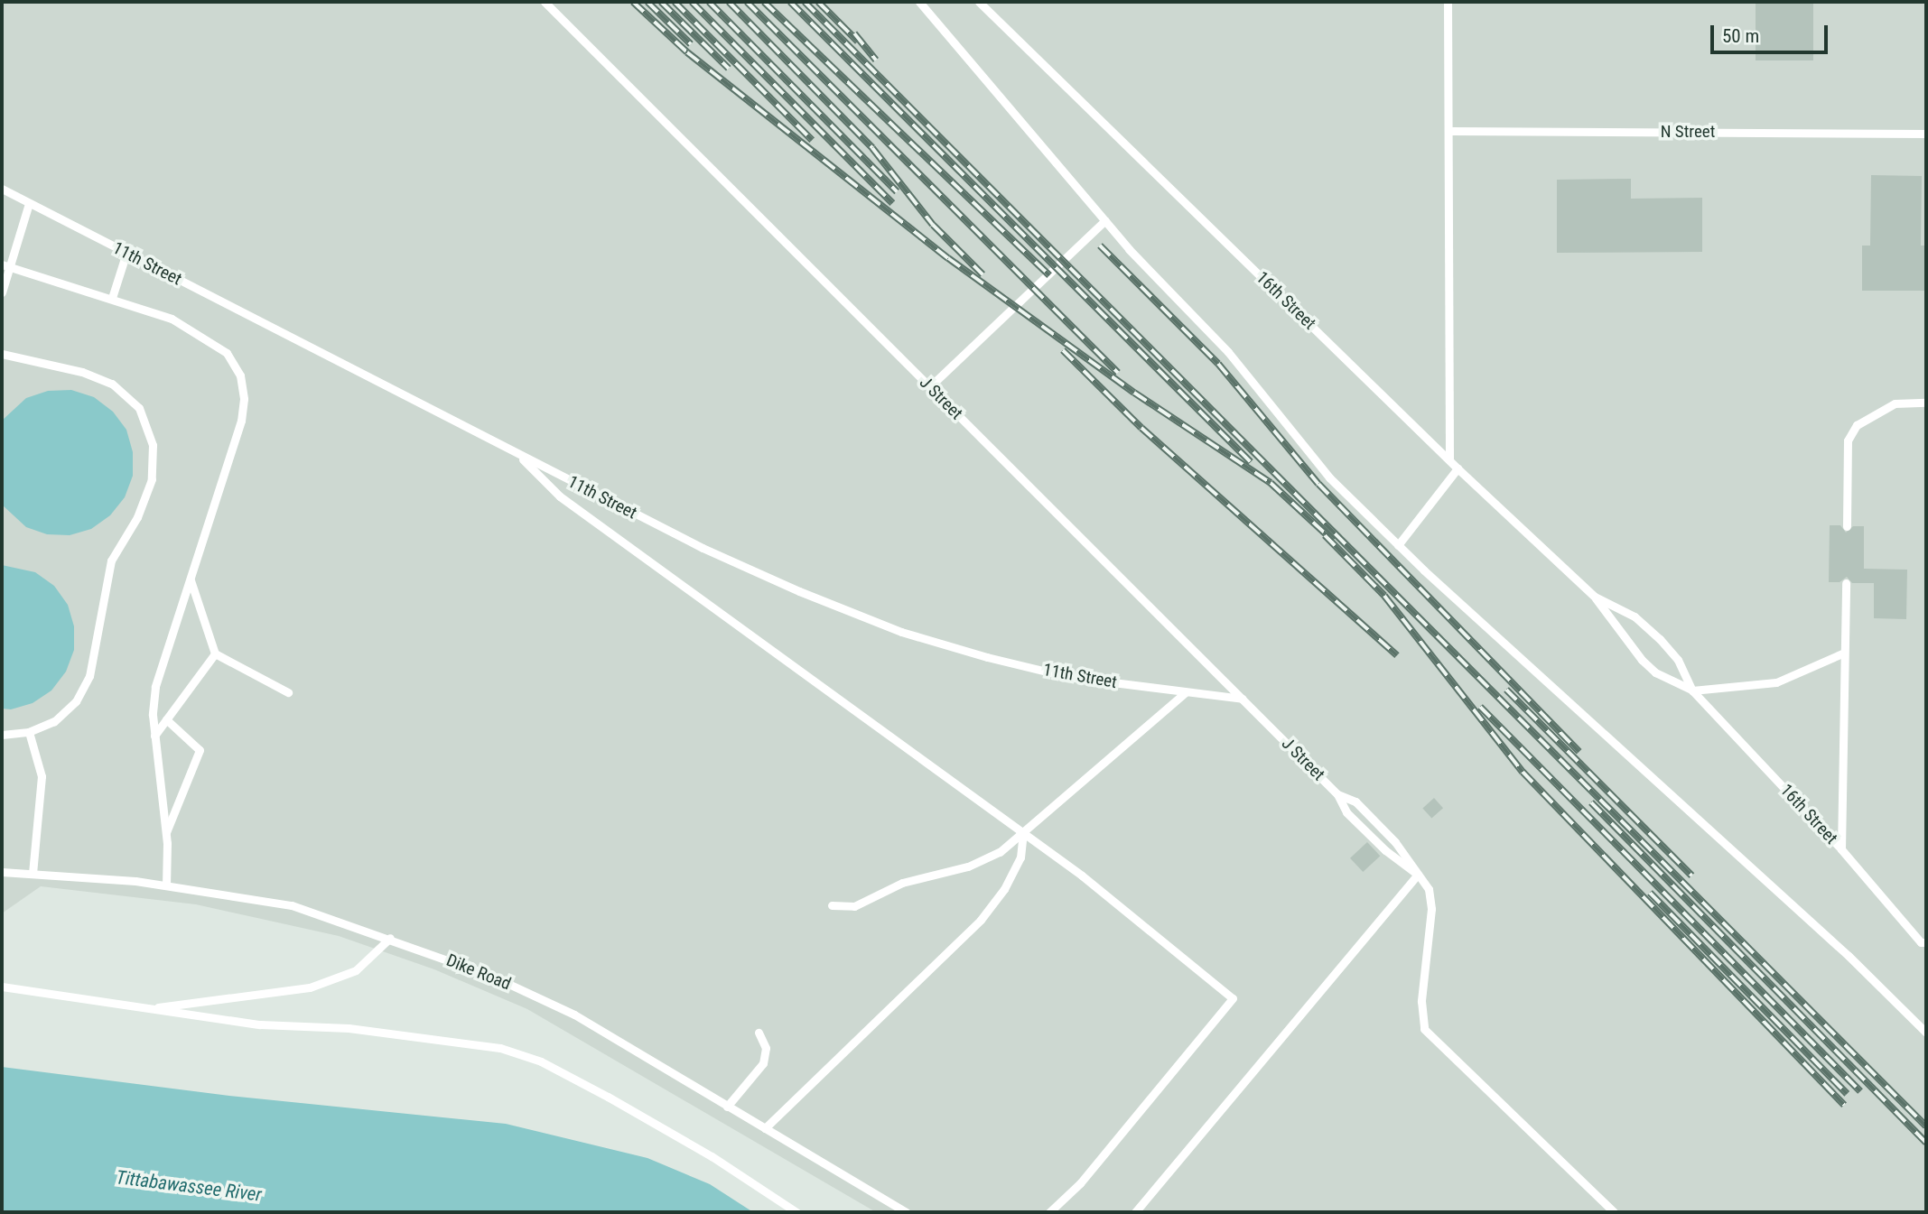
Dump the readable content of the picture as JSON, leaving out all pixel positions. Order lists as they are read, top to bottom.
{
  "streets": {
    "lane": [
      "N Street",
      "11th Street",
      "16th Street",
      "J Street",
      "Dike Road"
    ]
  },
  "crossings": [
    ["11th Street", "J Street"]
  ],
  "water": ["Tittabawassee River"],
  "scale_bar": "50 m"
}
